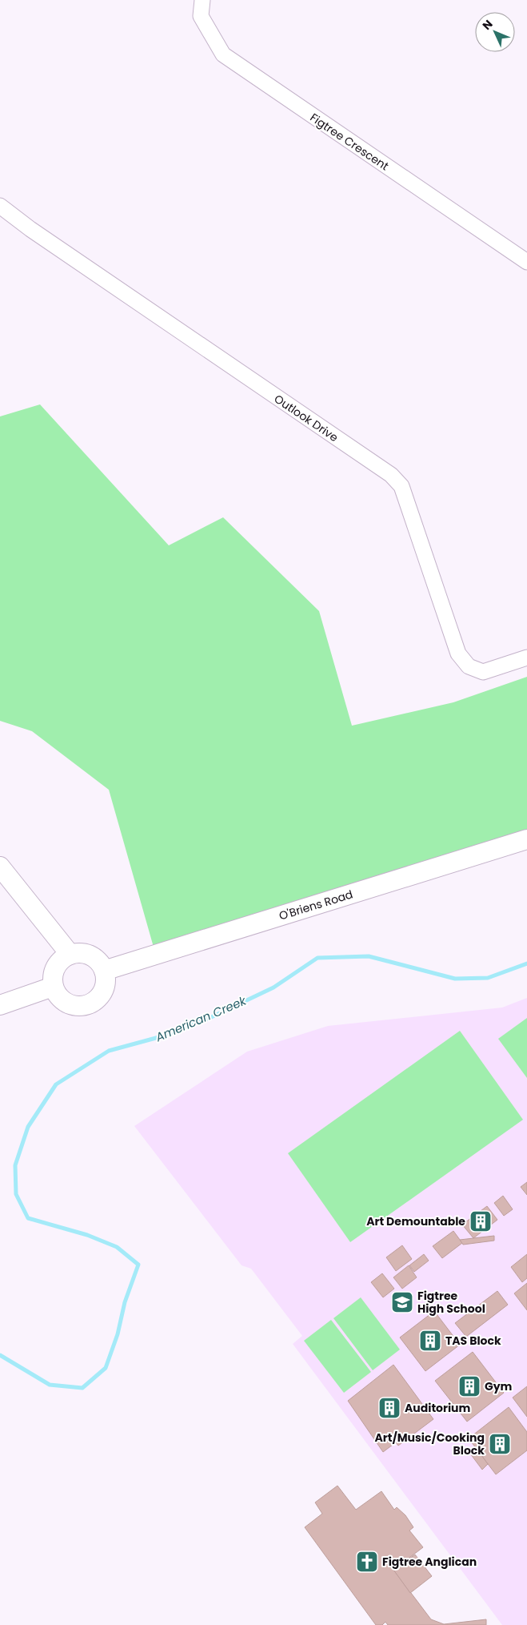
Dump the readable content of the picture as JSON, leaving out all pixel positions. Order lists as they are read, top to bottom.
{
  "streets": {
    "street": ["Figtree Crescent", "Outlook Drive", "O'Briens Road"]
  },
  "water": ["American Creek"],
  "places": {
    "building": [
      "Art Demountable",
      "TAS Block",
      "Gym",
      "Auditorium",
      "Art/Music/Cooking Block"
    ],
    "school or university": ["Figtree High School"],
    "church": ["Figtree Anglican"]
  },
  "north": "top left"
}
